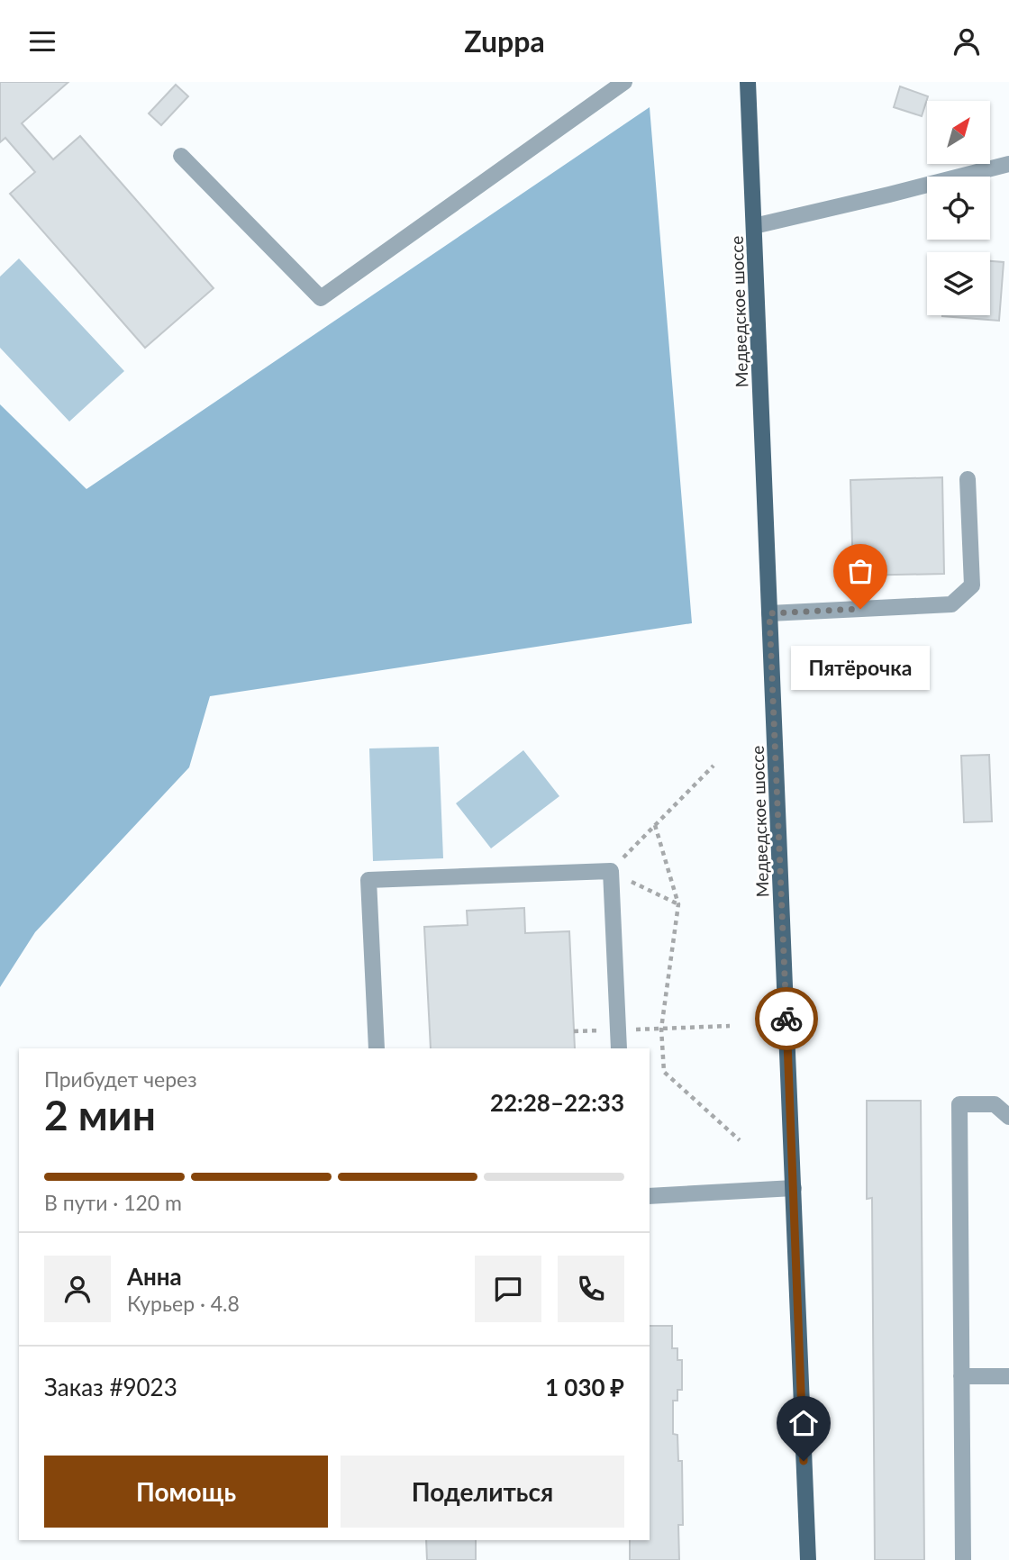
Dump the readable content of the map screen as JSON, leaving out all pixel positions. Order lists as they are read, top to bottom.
{
  "streets": {
    "main road": ["Медведское шоссе"]
  },
  "places": ["Пятёрочка"],
  "north": "top right",
  "page": {
    "header": "Zuppa",
    "bubble": "Пятёрочка",
    "heading": ["2 мин", "Прибудет через", "22:28–22:33"],
    "panel": [
      "Анна",
      "Курьер · 4.8",
      "Заказ #9023",
      "1 030 ₽"
    ],
    "bar": "В пути · 120 m",
    "buttons": ["Помощь", "Поделиться"]
  }
}
